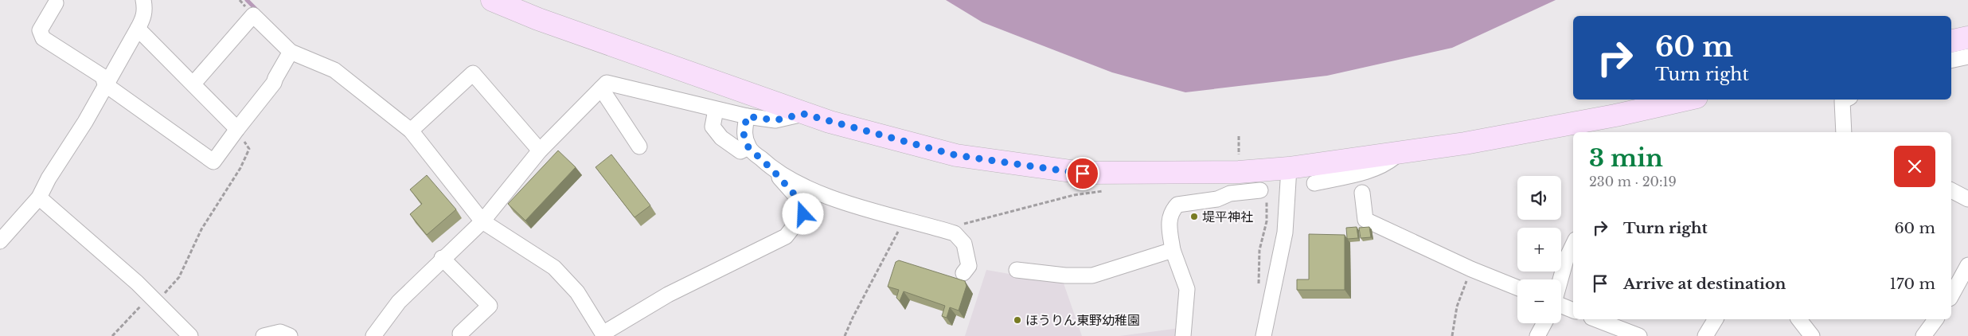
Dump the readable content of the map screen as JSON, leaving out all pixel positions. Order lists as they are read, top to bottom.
{
  "places": ["堤平神社", "ほうりん東野幼稚園"],
  "page": {
    "turn": ["60 m", "Turn right"],
    "heading": ["3 min", "230 m · 20:19"],
    "map_buttons": ["+", "−"],
    "list": [
      {
        "name": "Turn right",
        "value": "60 m"
      },
      {
        "name": "Arrive at destination",
        "value": "170 m"
      }
    ]
  }
}
